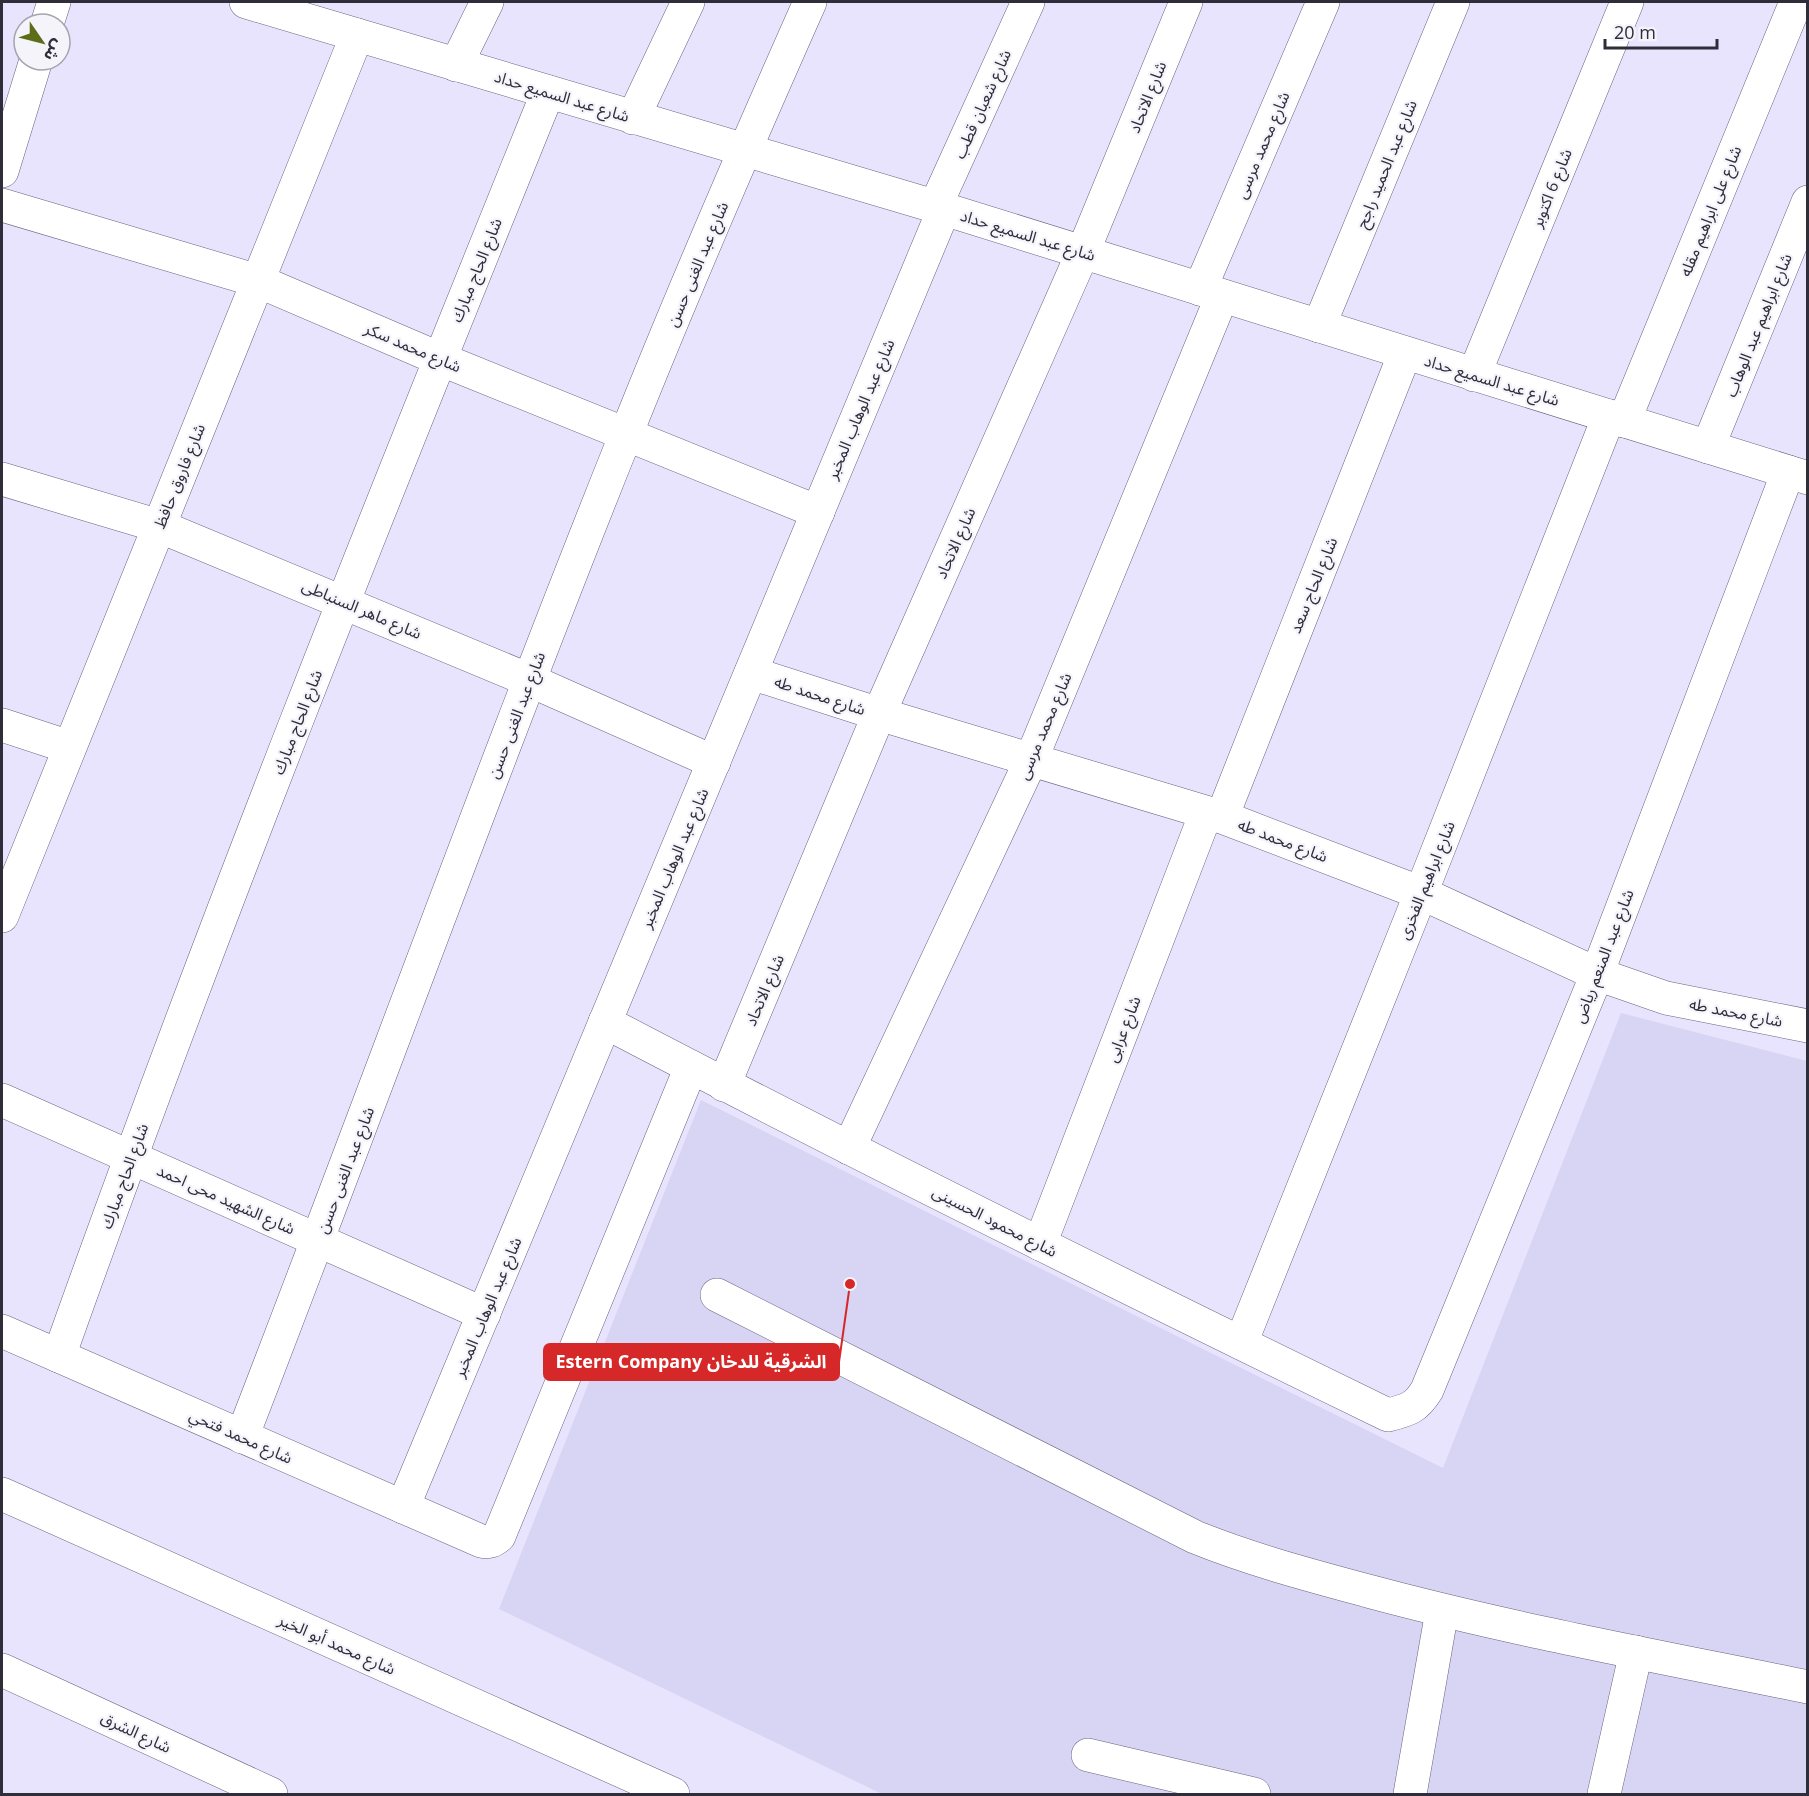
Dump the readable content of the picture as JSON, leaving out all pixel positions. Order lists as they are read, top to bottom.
{
  "streets": {
    "street": [
      "شارع عبد السميع حداد",
      "شارع الاتحاد",
      "شارع شعبان قطب",
      "شارع محمد مرسى",
      "شارع عبد الحميد راجح",
      "شارع 6 اكتوبر",
      "شارع على ابراهيم مقله",
      "شارع عبد الغنى حسن",
      "شارع الحاج مبارك",
      "شارع ابراهيم عبد الوهاب",
      "شارع محمد سكر",
      "شارع عبد الوهاب المخبر",
      "شارع فاروق حافظ",
      "شارع الحاج سعد",
      "شارع ماهر السنباطى",
      "شارع محمد طه",
      "شارع ابراهيم الفخرى",
      "شارع عبد المنعم رياض",
      "شارع عرابى",
      "شارع الشهيد محى احمد",
      "شارع محمود الحسينى",
      "شارع محمد فتحي",
      "شارع محمد أبو الخير",
      "شارع الشرق"
    ]
  },
  "crossings": [
    ["شارع عبد السميع حداد", "شارع الاتحاد"],
    ["شارع عبد السميع حداد", "شارع شعبان قطب"],
    ["شارع عبد السميع حداد", "شارع محمد مرسى"],
    ["شارع عبد السميع حداد", "شارع عبد الحميد راجح"],
    ["شارع عبد السميع حداد", "شارع 6 اكتوبر"],
    ["شارع عبد السميع حداد", "شارع على ابراهيم مقله"],
    ["شارع عبد السميع حداد", "شارع عبد الغنى حسن"],
    ["شارع عبد السميع حداد", "شارع الحاج مبارك"],
    ["شارع عبد السميع حداد", "شارع ابراهيم عبد الوهاب"],
    ["شارع عبد السميع حداد", "شارع عبد الوهاب المخبر"],
    ["شارع عبد السميع حداد", "شارع فاروق حافظ"],
    ["شارع عبد السميع حداد", "شارع الحاج سعد"],
    ["شارع عبد السميع حداد", "شارع ابراهيم الفخرى"],
    ["شارع عبد السميع حداد", "شارع عبد المنعم رياض"],
    ["شارع الاتحاد", "شارع محمد طه"],
    ["شارع الاتحاد", "شارع محمود الحسينى"],
    ["شارع شعبان قطب", "شارع عبد الوهاب المخبر"],
    ["شارع محمد مرسى", "شارع محمد طه"],
    ["شارع محمد مرسى", "شارع محمود الحسينى"],
    ["شارع على ابراهيم مقله", "شارع ابراهيم الفخرى"],
    ["شارع عبد الغنى حسن", "شارع محمد سكر"],
    ["شارع عبد الغنى حسن", "شارع ماهر السنباطى"],
    ["شارع عبد الغنى حسن", "شارع الشهيد محى احمد"],
    ["شارع عبد الغنى حسن", "شارع محمد فتحي"],
    ["شارع الحاج مبارك", "شارع محمد سكر"],
    ["شارع الحاج مبارك", "شارع ماهر السنباطى"],
    ["شارع الحاج مبارك", "شارع الشهيد محى احمد"],
    ["شارع الحاج مبارك", "شارع محمد فتحي"],
    ["شارع محمد سكر", "شارع عبد الوهاب المخبر"],
    ["شارع محمد سكر", "شارع فاروق حافظ"],
    ["شارع عبد الوهاب المخبر", "شارع ماهر السنباطى"],
    ["شارع عبد الوهاب المخبر", "شارع محمد طه"],
    ["شارع عبد الوهاب المخبر", "شارع الشهيد محى احمد"],
    ["شارع عبد الوهاب المخبر", "شارع محمود الحسينى"],
    ["شارع عبد الوهاب المخبر", "شارع محمد فتحي"],
    ["شارع فاروق حافظ", "شارع ماهر السنباطى"],
    ["شارع الحاج سعد", "شارع محمد طه"],
    ["شارع الحاج سعد", "شارع عرابى"],
    ["شارع محمد طه", "شارع ابراهيم الفخرى"],
    ["شارع محمد طه", "شارع عبد المنعم رياض"],
    ["شارع محمد طه", "شارع عرابى"],
    ["شارع ابراهيم الفخرى", "شارع محمود الحسينى"],
    ["شارع عبد المنعم رياض", "شارع محمود الحسينى"],
    ["شارع عرابى", "شارع محمود الحسينى"],
    ["شارع محمود الحسينى", "شارع محمد فتحي"]
  ],
  "places": ["Estern Company الشرقية للدخان"],
  "scale_bar": "20 m",
  "north": "bottom right"
}
